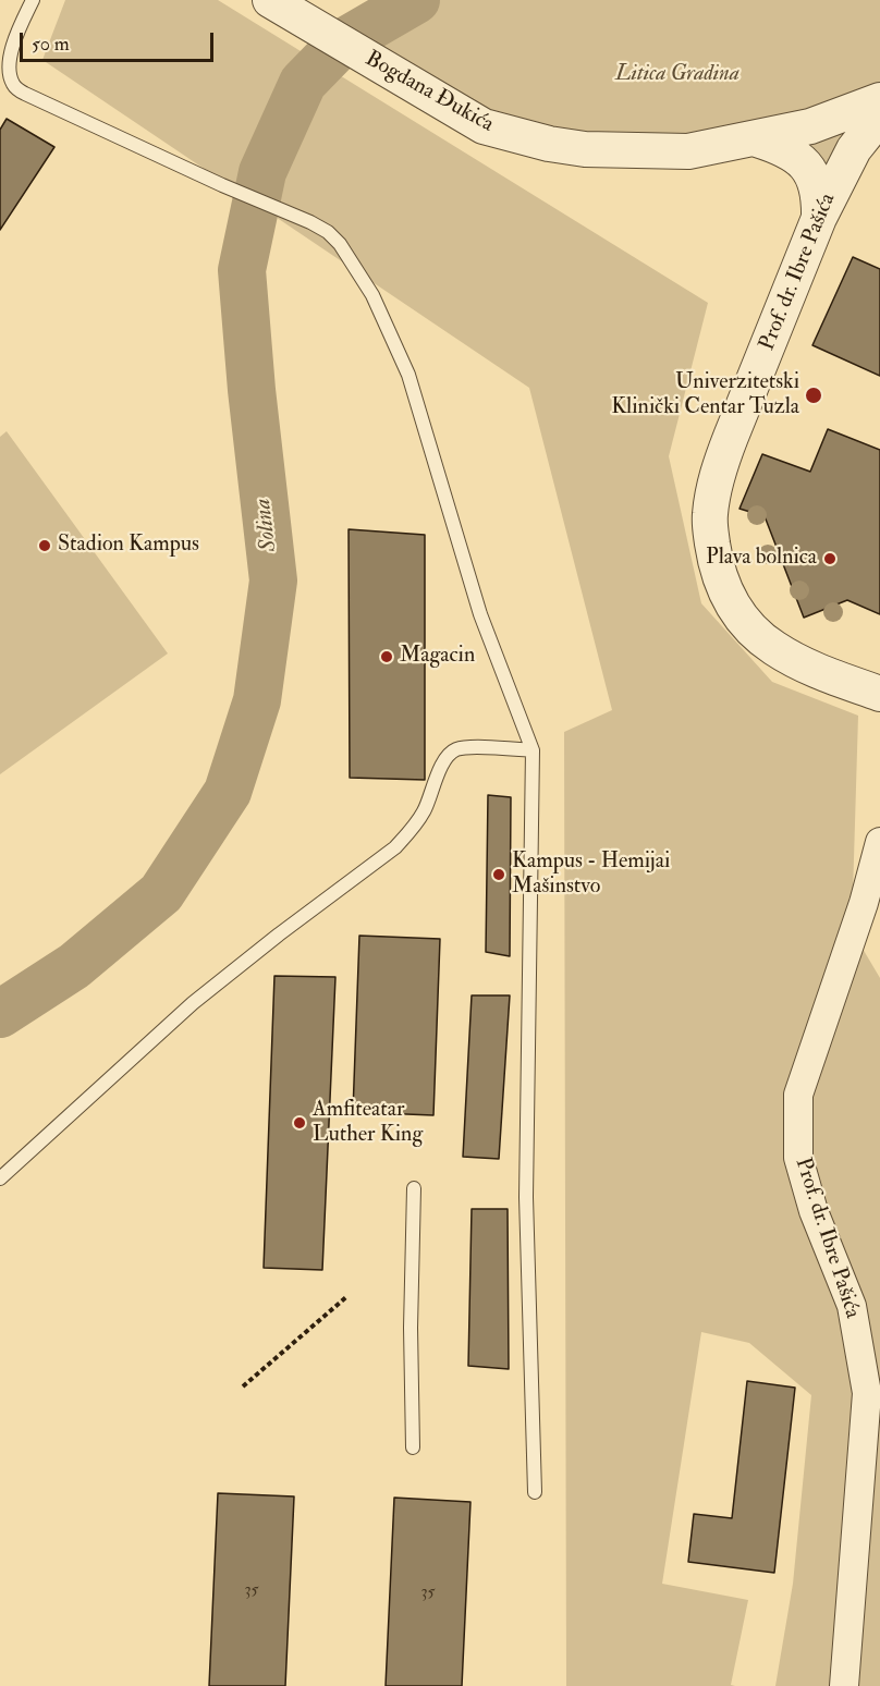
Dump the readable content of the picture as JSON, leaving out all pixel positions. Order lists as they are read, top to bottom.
{
  "streets": {
    "street": ["Bogdana Đukića", "Prof. dr. Ibre Pašića"]
  },
  "water": ["Solina"],
  "parks": ["Litica Gradina"],
  "places": [
    "Univerzitetski Klinički Centar Tuzla",
    "Stadion Kampus",
    "Plava bolnica",
    "Magacin",
    "Kampus - Hemijai Mašinstvo",
    "Amfiteatar Luther King"
  ],
  "house_numbers": ["35", "35"],
  "scale_bar": "50 m"
}
